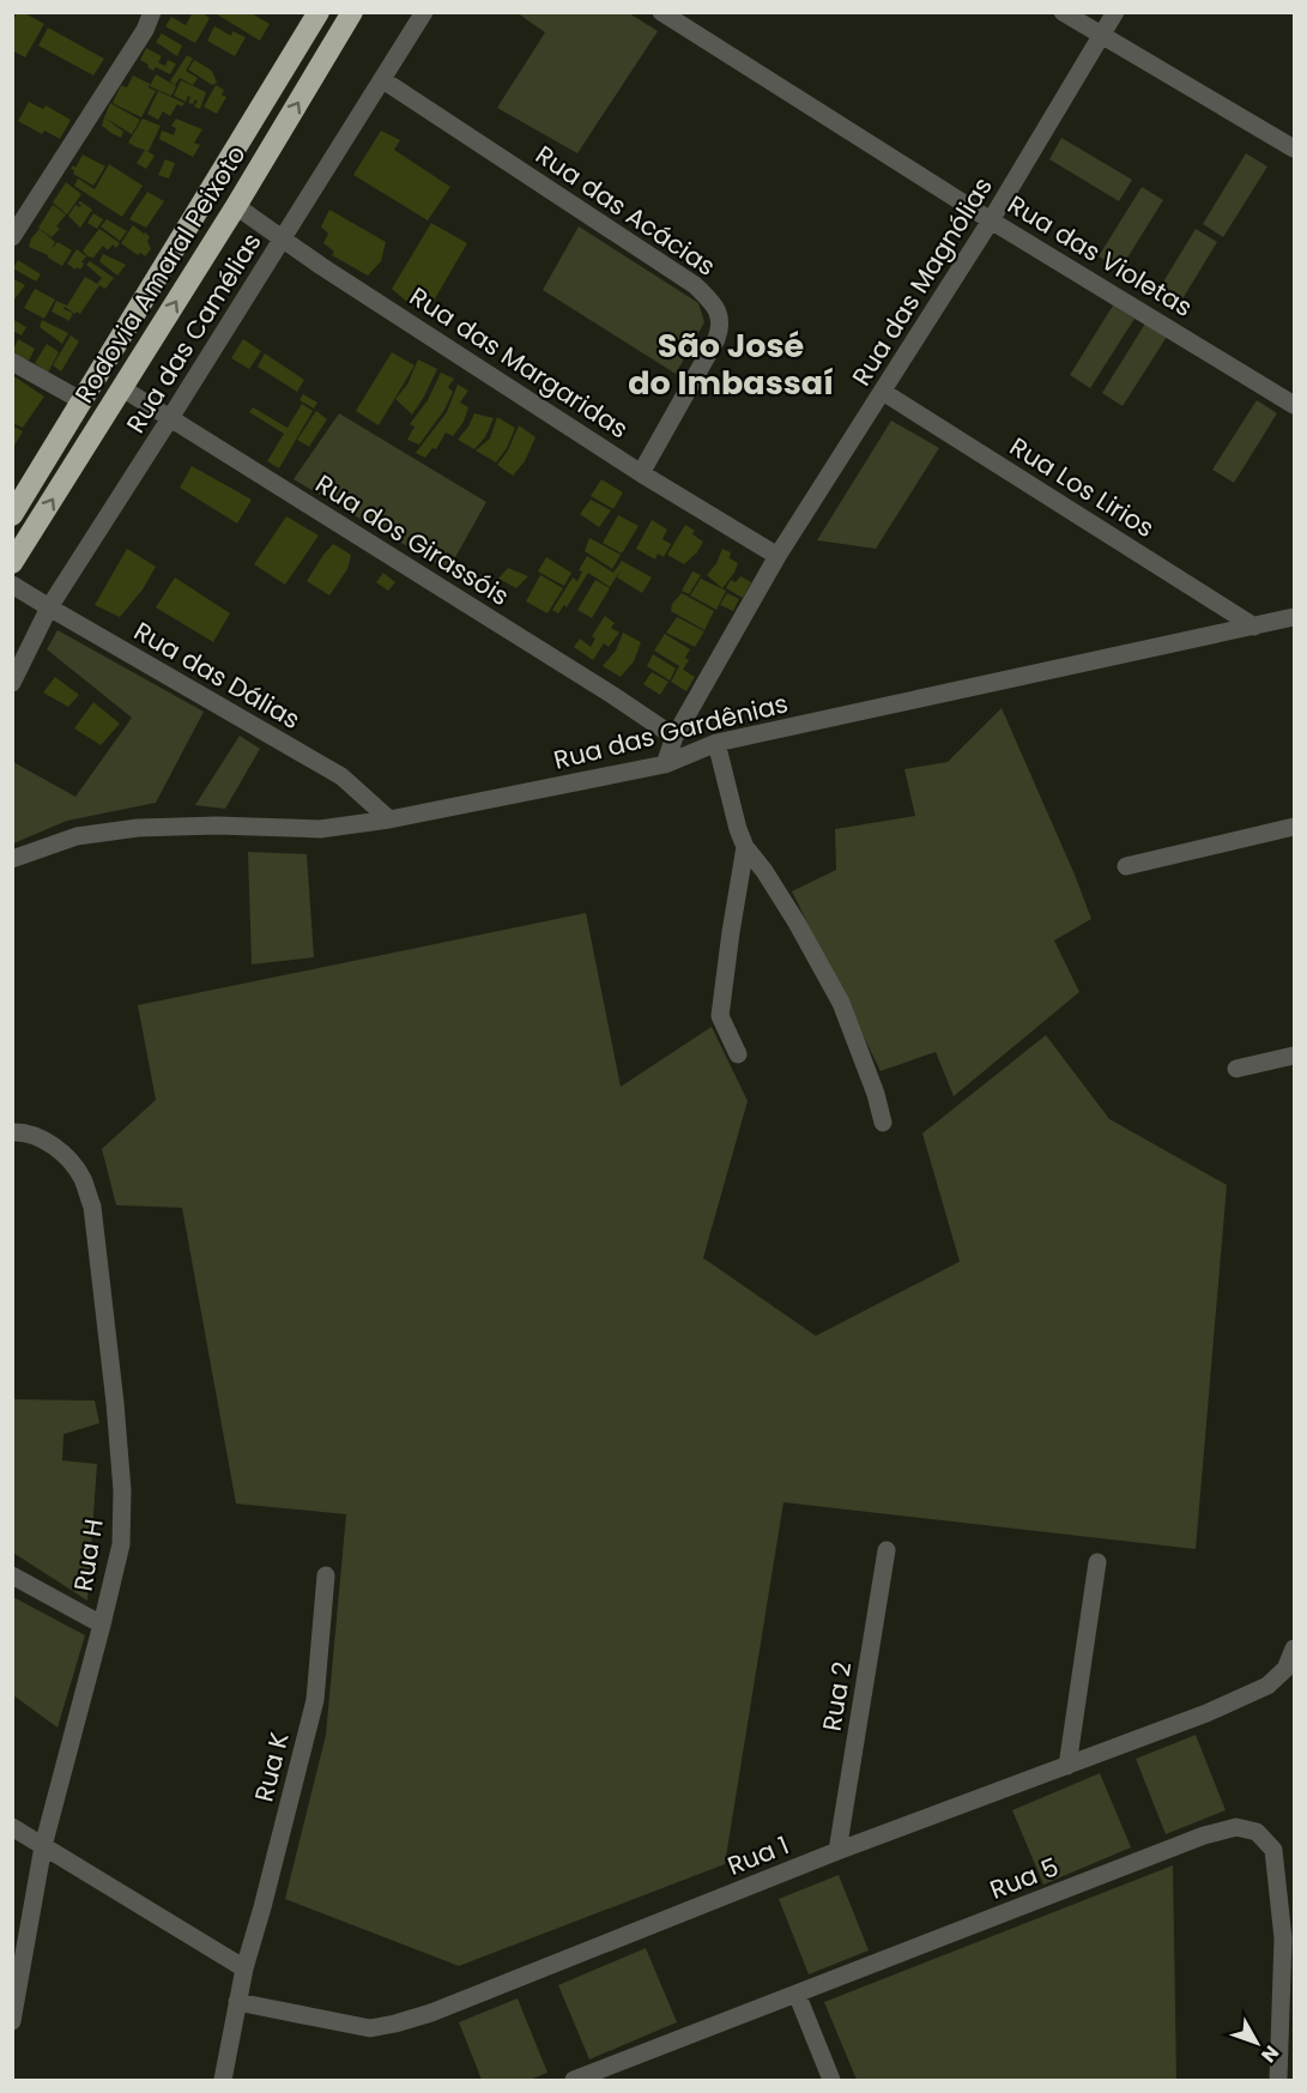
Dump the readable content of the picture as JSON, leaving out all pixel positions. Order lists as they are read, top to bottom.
{
  "streets": {
    "highway": ["Rodovia Amaral Peixoto"],
    "street": [
      "Rua das Acácias",
      "Rua das Violetas",
      "Rua das Magnólias",
      "Rua das Camélias",
      "Rua das Margaridas",
      "Rua Los Lirios",
      "Rua dos Girassóis",
      "Rua das Dálias",
      "Rua das Gardênias",
      "Rua H",
      "Rua 2",
      "Rua K",
      "Rua 1",
      "Rua 5"
    ]
  },
  "crossings": [
    ["Rua das Acácias", "Rua das Camélias"],
    ["Rua das Acácias", "Rua das Margaridas"],
    ["Rua das Violetas", "Rua das Magnólias"],
    ["Rodovia Amaral Peixoto", "Rua das Margaridas"],
    ["Rodovia Amaral Peixoto", "Rua dos Girassóis"],
    ["Rua das Magnólias", "Rua das Margaridas"],
    ["Rua das Magnólias", "Rua Los Lirios"],
    ["Rua das Magnólias", "Rua dos Girassóis"],
    ["Rua das Magnólias", "Rua das Gardênias"],
    ["Rua das Camélias", "Rua das Margaridas"],
    ["Rua das Camélias", "Rua dos Girassóis"],
    ["Rua das Camélias", "Rua das Dálias"],
    ["Rua Los Lirios", "Rua das Gardênias"],
    ["Rua das Dálias", "Rua das Gardênias"],
    ["Rua 2", "Rua 1"],
    ["Rua K", "Rua 1"]
  ],
  "districts": ["São José do Imbassaí"],
  "north": "bottom right"
}
